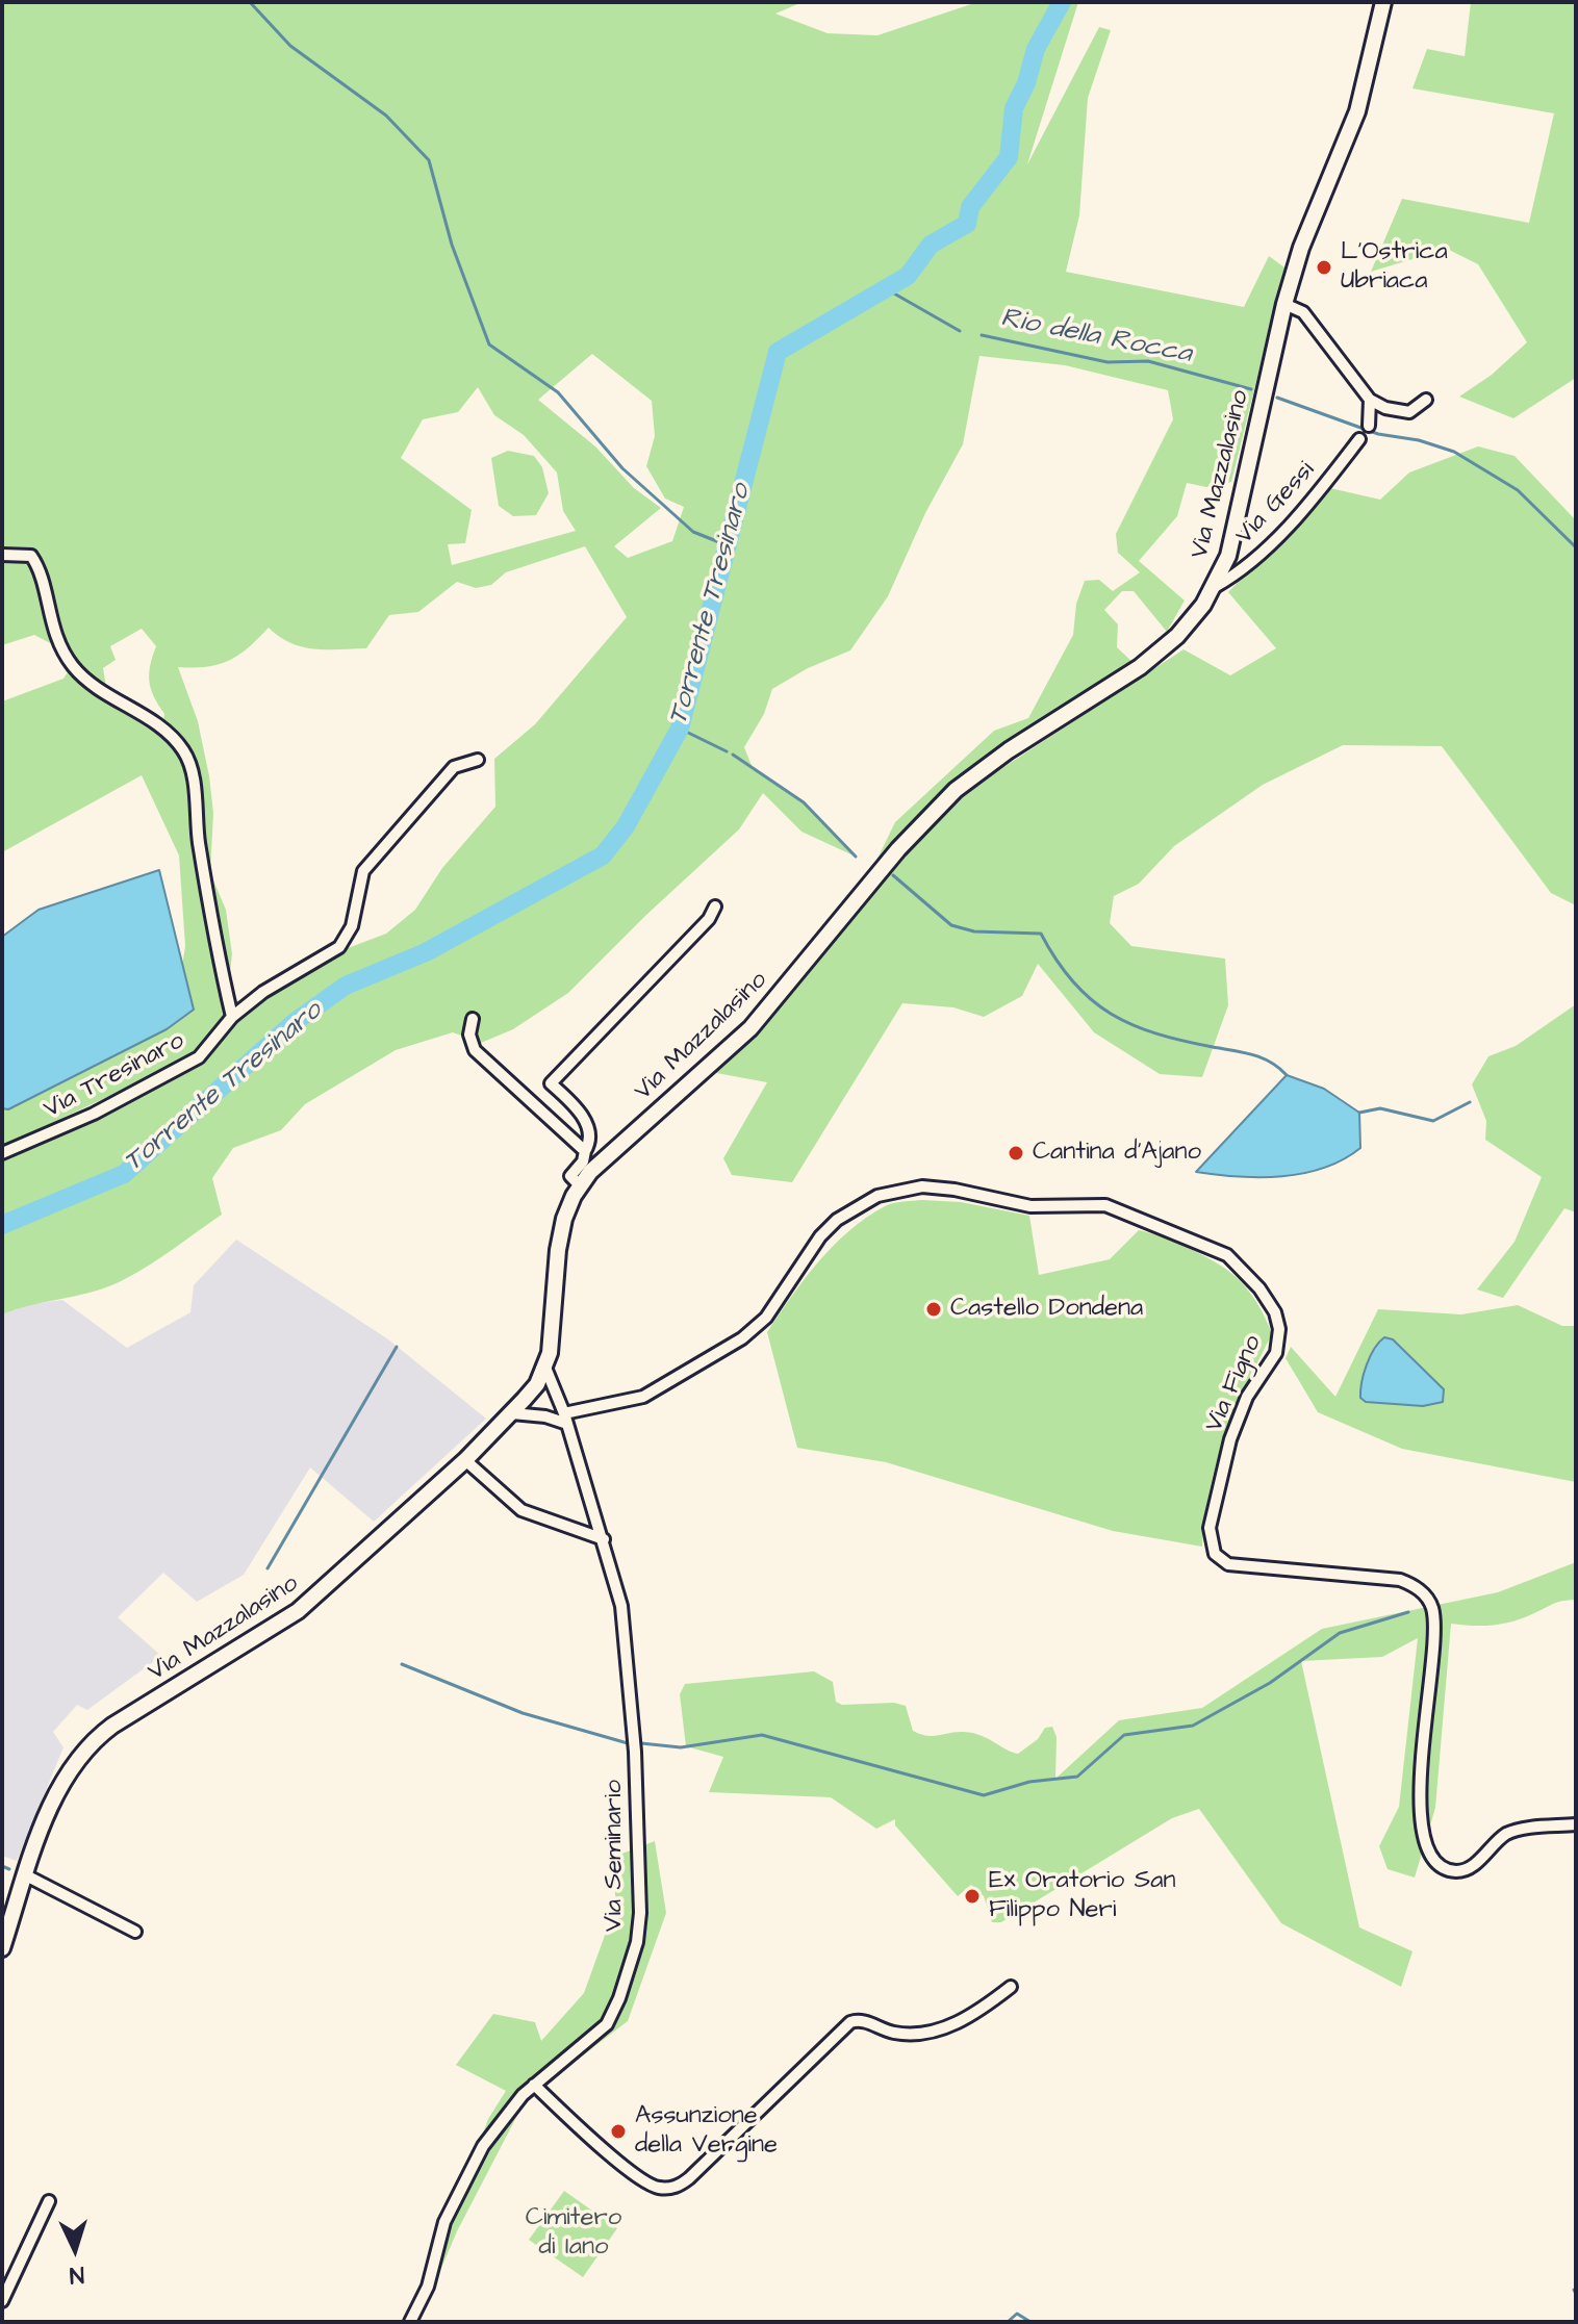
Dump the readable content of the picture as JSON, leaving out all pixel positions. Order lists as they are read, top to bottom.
{
  "streets": {
    "main road": ["Via Mazzalasino"],
    "street": [
      "Via Gessi",
      "Via Tresinaro",
      "Via Figno",
      "Via Seminario"
    ]
  },
  "crossings": [
    ["Via Mazzalasino", "Via Gessi"],
    ["Via Mazzalasino", "Via Seminario"],
    ["Via Figno", "Via Seminario"]
  ],
  "water": ["Rio della Rocca", "Torrente Tresinaro"],
  "parks": ["Cimitero di Iano"],
  "places": [
    "L’Ostrica Ubriaca",
    "Cantina d'Ajano",
    "Castello Dondena",
    "Ex Oratorio San Filippo Neri",
    "Assunzione della Vergine"
  ],
  "north": "bottom"
}
